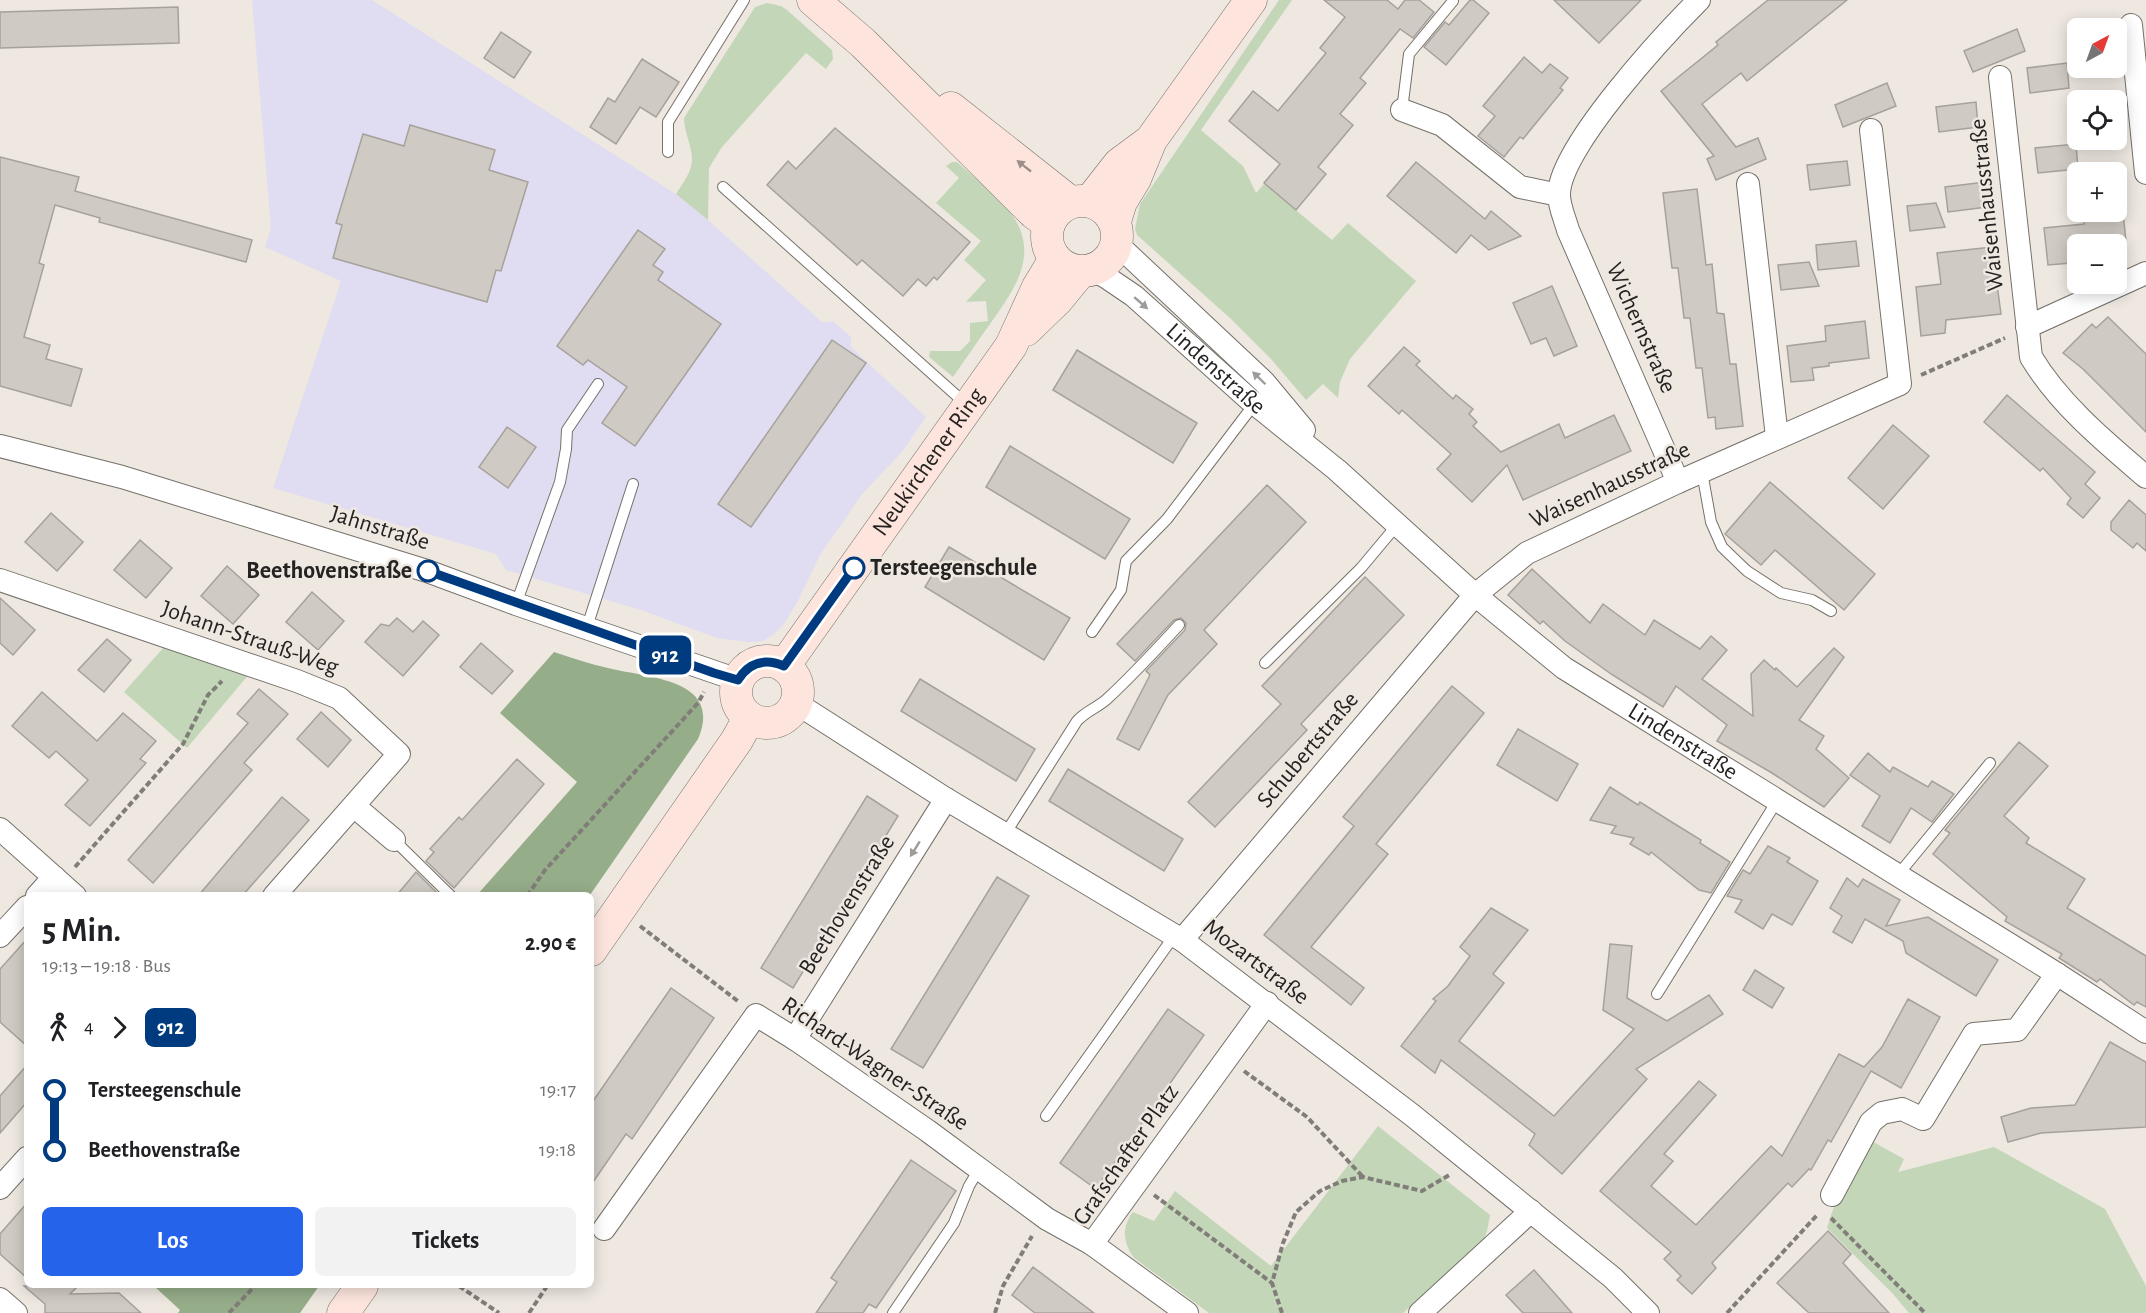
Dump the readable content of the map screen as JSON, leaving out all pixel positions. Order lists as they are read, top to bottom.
{
  "streets": {
    "street": [
      "Waisenhausstraße",
      "Wichernstraße",
      "Lindenstraße",
      "Neukirchener Ring",
      "Jahnstraße",
      "Johann-Strauß-Weg",
      "Schubertstraße",
      "Beethovenstraße",
      "Mozartstraße",
      "Richard-Wagner-Straße",
      "Grafschafter Platz"
    ]
  },
  "crossings": [
    ["Waisenhausstraße", "Wichernstraße"],
    ["Waisenhausstraße", "Lindenstraße"],
    ["Waisenhausstraße", "Schubertstraße"],
    ["Lindenstraße", "Neukirchener Ring"],
    ["Lindenstraße", "Schubertstraße"],
    ["Neukirchener Ring", "Jahnstraße"],
    ["Neukirchener Ring", "Mozartstraße"],
    ["Jahnstraße", "Mozartstraße"],
    ["Schubertstraße", "Mozartstraße"],
    ["Beethovenstraße", "Mozartstraße"],
    ["Beethovenstraße", "Richard-Wagner-Straße"],
    ["Mozartstraße", "Grafschafter Platz"],
    ["Richard-Wagner-Straße", "Grafschafter Platz"]
  ],
  "one_way": ["Beethovenstraße"],
  "places": ["Tersteegenschule", "Beethovenstraße"],
  "lines": ["bus line 912"],
  "north": "top right",
  "page": {
    "on_map": "912",
    "map_buttons": ["+", "−"],
    "heading": ["5 Min.", "19:13 – 19:18 · Bus", "2.90 €"],
    "legs": ["4", "912"],
    "list": [
      {
        "name": "Tersteegenschule",
        "value": "19:17"
      },
      {
        "name": "Beethovenstraße",
        "value": "19:18"
      }
    ],
    "buttons": ["Los", "Tickets"]
  }
}
